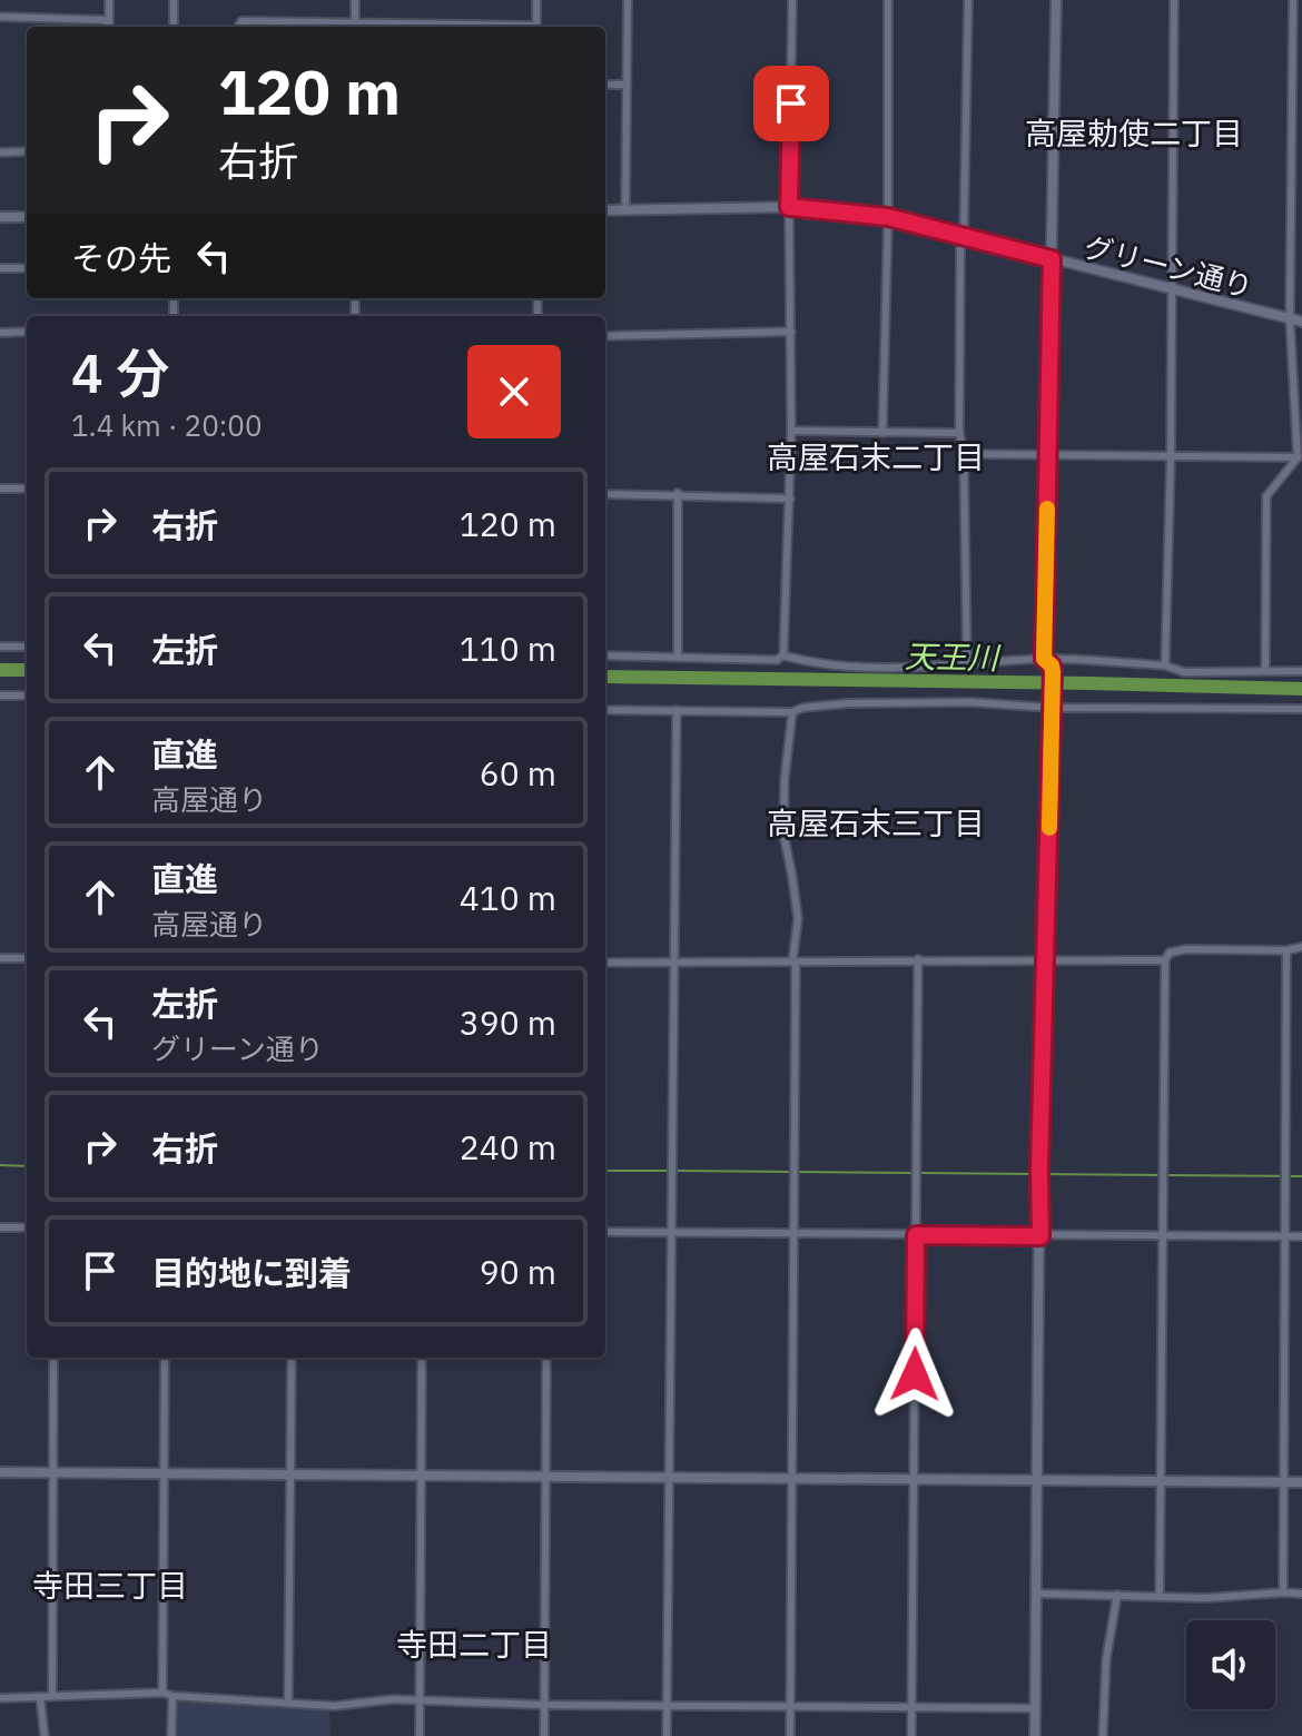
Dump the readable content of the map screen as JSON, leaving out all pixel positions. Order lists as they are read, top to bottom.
{
  "streets": {
    "street": ["グリーン通り"]
  },
  "districts": [
    "高屋勅使二丁目",
    "高屋石末二丁目",
    "高屋石末三丁目",
    "寺田三丁目",
    "寺田二丁目"
  ],
  "water": ["天王川"],
  "page": {
    "turn": ["120 m", "右折"],
    "then": "その先",
    "heading": ["4 分", "1.4 km · 20:00"],
    "list": [
      {
        "name": "右折",
        "value": "120 m"
      },
      {
        "name": "左折",
        "value": "110 m"
      },
      {
        "name": "直進",
        "note": "高屋通り",
        "value": "60 m"
      },
      {
        "name": "直進",
        "note": "高屋通り",
        "value": "410 m"
      },
      {
        "name": "左折",
        "note": "グリーン通り",
        "value": "390 m"
      },
      {
        "name": "右折",
        "value": "240 m"
      },
      {
        "name": "目的地に到着",
        "value": "90 m"
      }
    ]
  }
}
